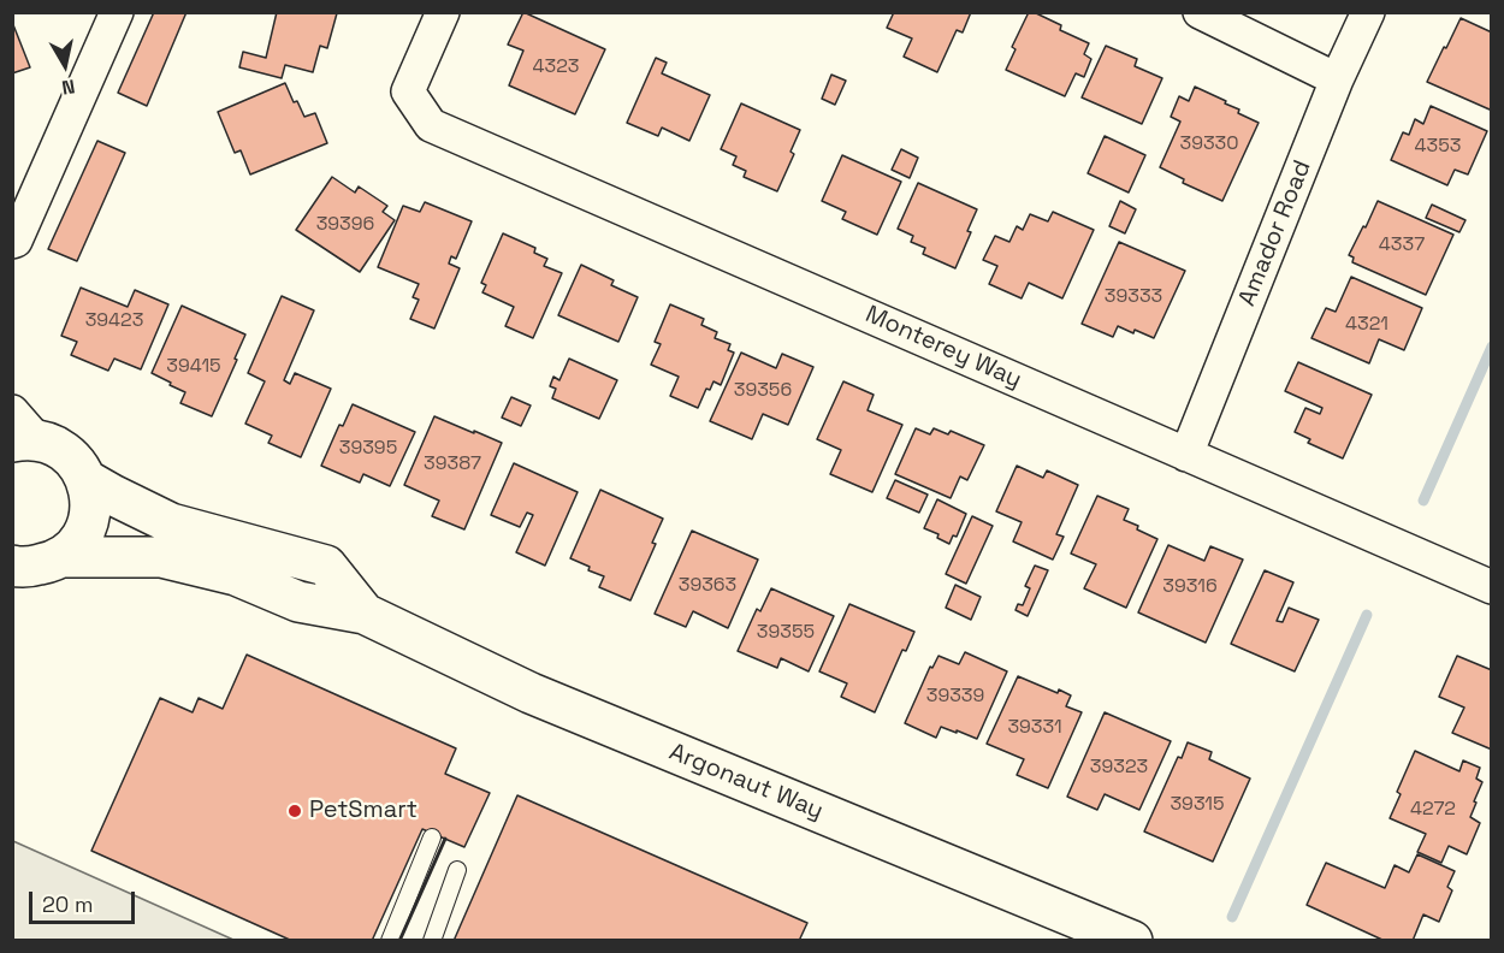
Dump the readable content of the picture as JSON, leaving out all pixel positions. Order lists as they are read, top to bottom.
{
  "streets": {
    "street": ["Amador Road", "Monterey Way", "Argonaut Way"]
  },
  "crossings": [
    ["Amador Road", "Monterey Way"]
  ],
  "places": ["PetSmart"],
  "house_numbers": [
    "4323",
    "39330",
    "4353",
    "39396",
    "4337",
    "39333",
    "39423",
    "4321",
    "39415",
    "39356",
    "39395",
    "39387",
    "39363",
    "39316",
    "39355",
    "39339",
    "39331",
    "39323",
    "39315",
    "4272"
  ],
  "scale_bar": "20 m",
  "north": "bottom"
}
